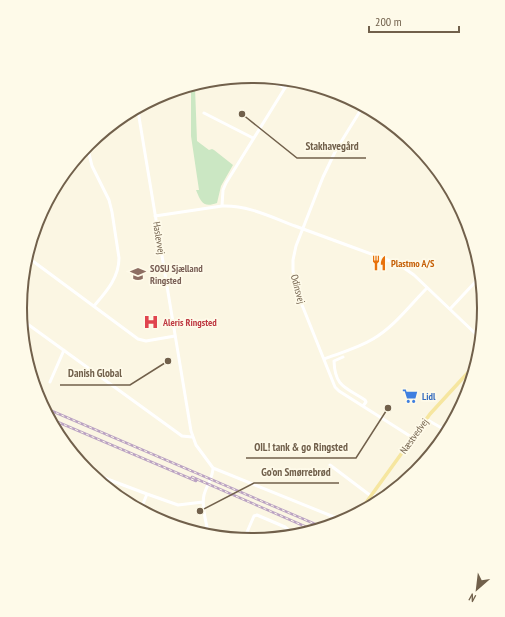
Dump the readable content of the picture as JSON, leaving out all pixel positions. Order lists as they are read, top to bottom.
{
  "streets": {
    "main road": ["Næstvedvej"],
    "street": ["Haslevvej", "Odinsvej"]
  },
  "crossings": [
    ["Odinsvej", "Næstvedvej"]
  ],
  "places": {
    "other": [
      "Stakhavegård",
      "Danish Global",
      "OIL! tank & go Ringsted",
      "Go'on Smørrebrød"
    ],
    "restaurant": ["Plastmo A/S"],
    "school or university": ["SOSU Sjælland Ringsted"],
    "hospital": ["Aleris Ringsted"],
    "supermarket": ["Lidl"]
  },
  "scale_bar": "200 m",
  "north": "bottom left"
}
